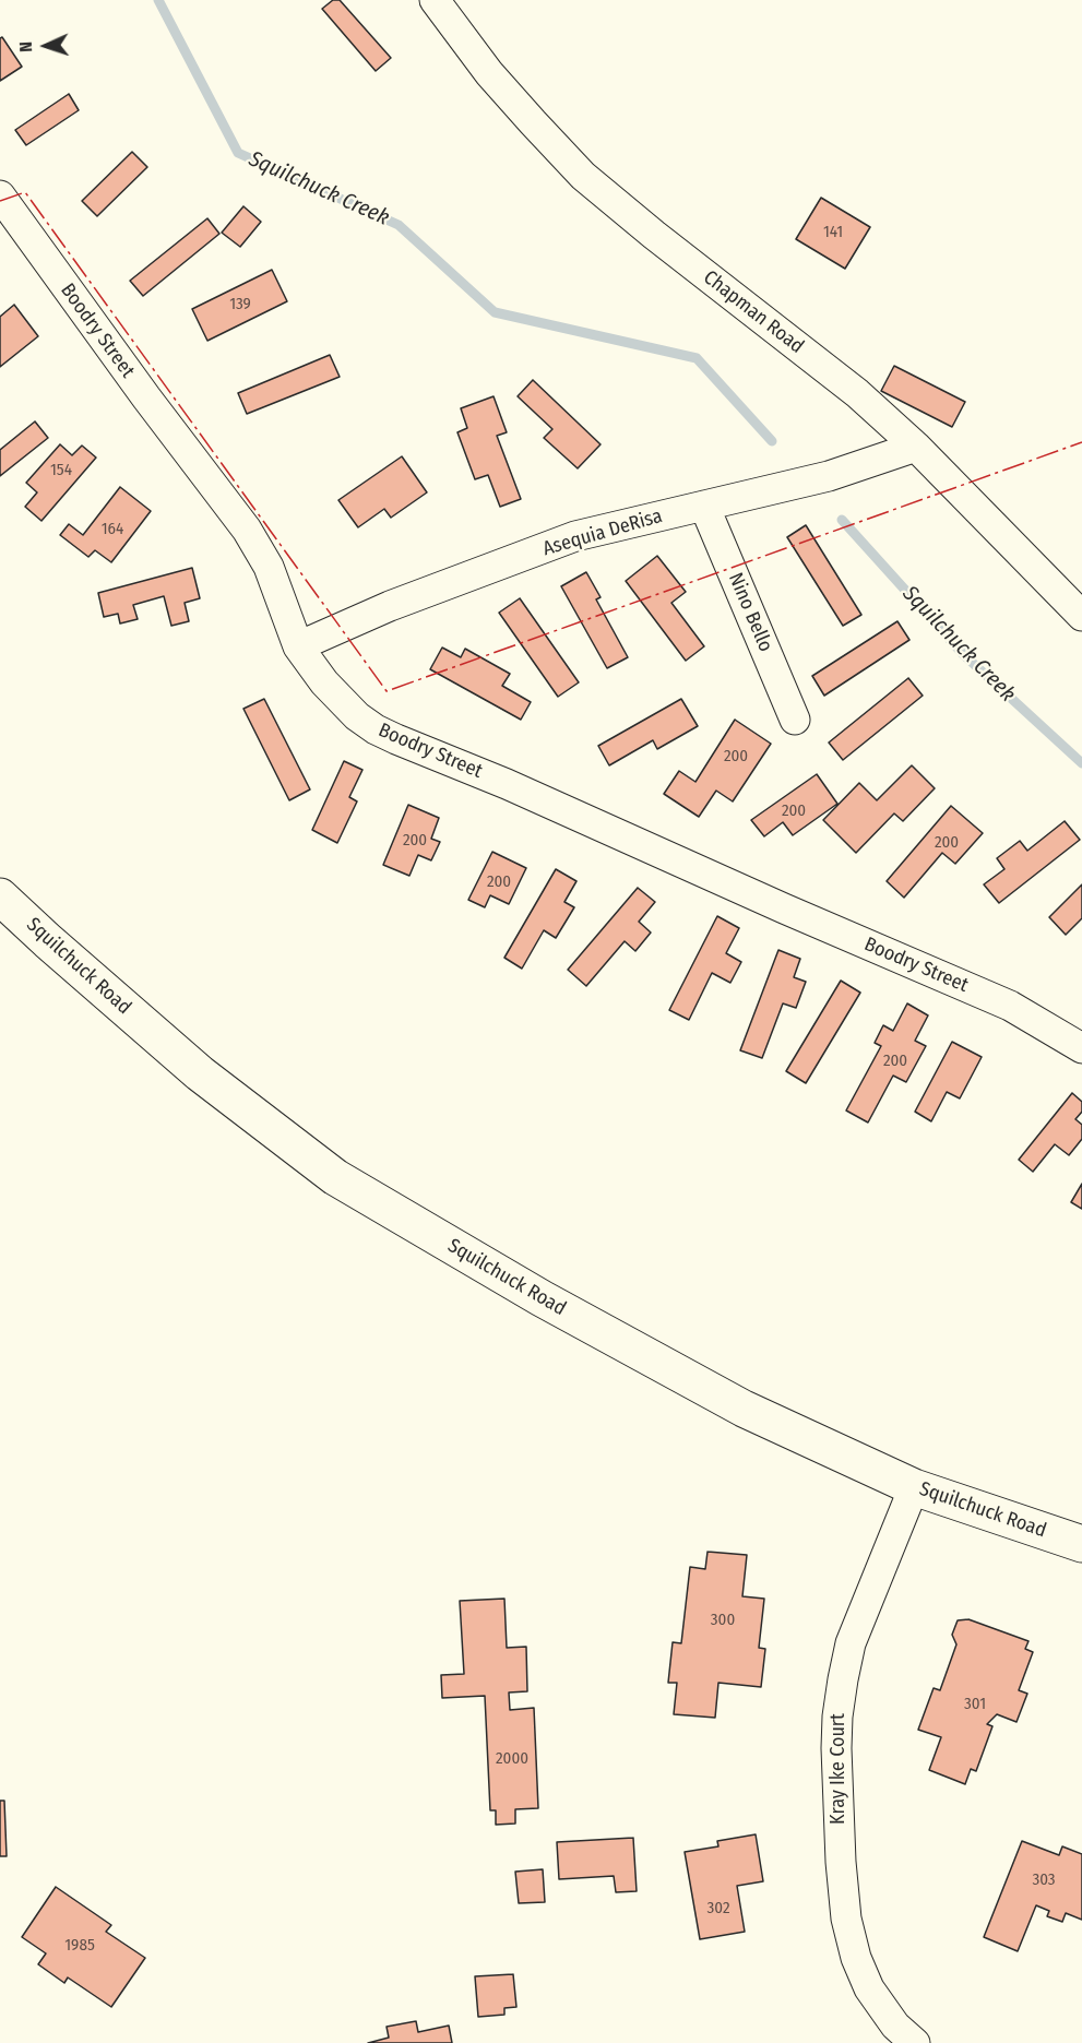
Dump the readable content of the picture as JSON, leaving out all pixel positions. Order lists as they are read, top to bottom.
{
  "streets": {
    "main road": ["Squilchuck Road"],
    "street": [
      "Chapman Road",
      "Boodry Street",
      "Asequia DeRisa",
      "Nino Bello",
      "Kray Ike Court"
    ]
  },
  "crossings": [
    ["Chapman Road", "Asequia DeRisa"],
    ["Boodry Street", "Asequia DeRisa"],
    ["Asequia DeRisa", "Nino Bello"],
    ["Squilchuck Road", "Kray Ike Court"]
  ],
  "water": ["Squilchuck Creek"],
  "house_numbers": [
    "141",
    "139",
    "154",
    "164",
    "200",
    "200",
    "200",
    "200",
    "200",
    "200",
    "300",
    "301",
    "2000",
    "303",
    "302",
    "1985"
  ],
  "north": "left"
}
